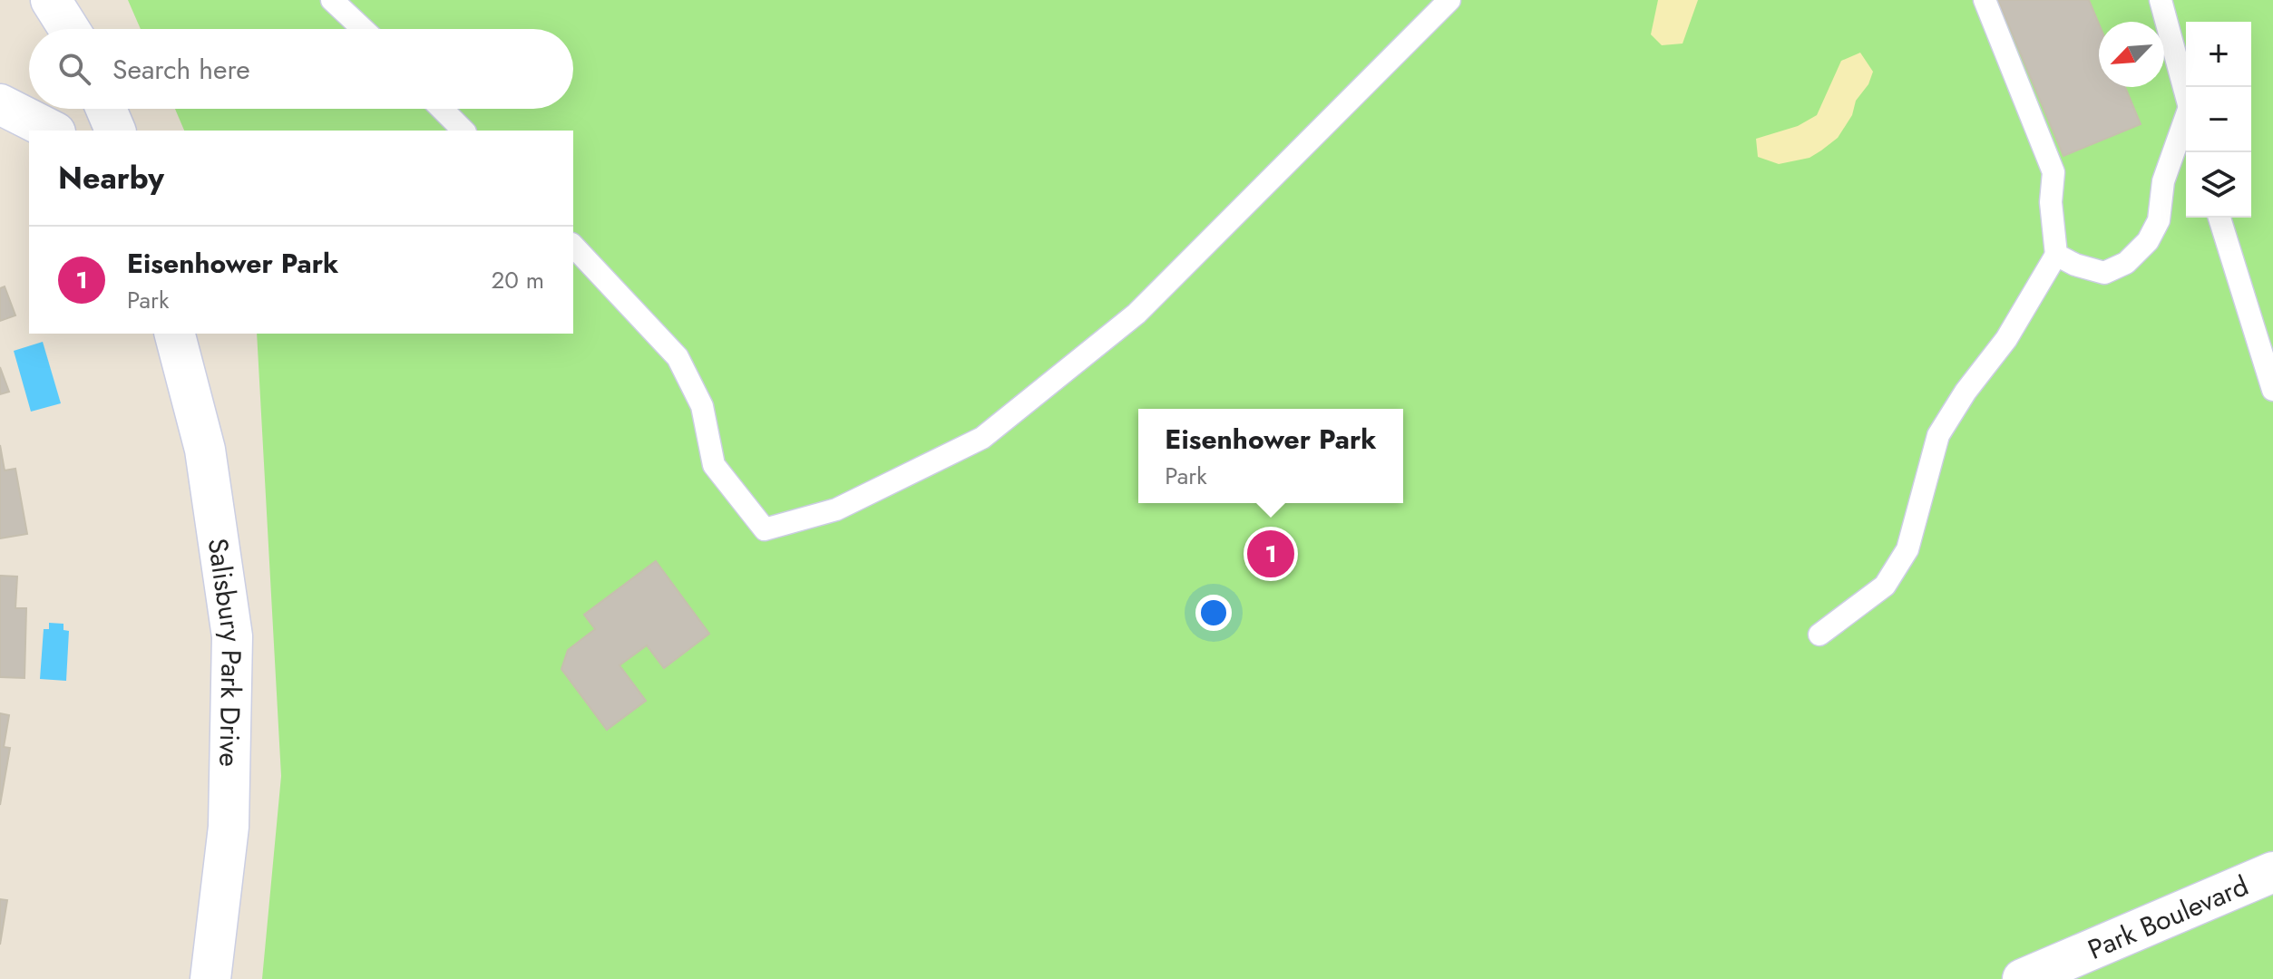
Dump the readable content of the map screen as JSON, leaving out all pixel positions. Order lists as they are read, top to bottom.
{
  "streets": {
    "main road": ["Salisbury Park Drive", "Park Boulevard"]
  },
  "north": "bottom left",
  "page": {
    "map_buttons": ["+", "−"],
    "search": "Search here",
    "heading": "Nearby",
    "list": [
      {
        "mark": "1",
        "name": "Eisenhower Park",
        "note": "Park",
        "value": "20 m"
      }
    ],
    "popup": ["Eisenhower Park", "Park"],
    "pins": "1"
  }
}
